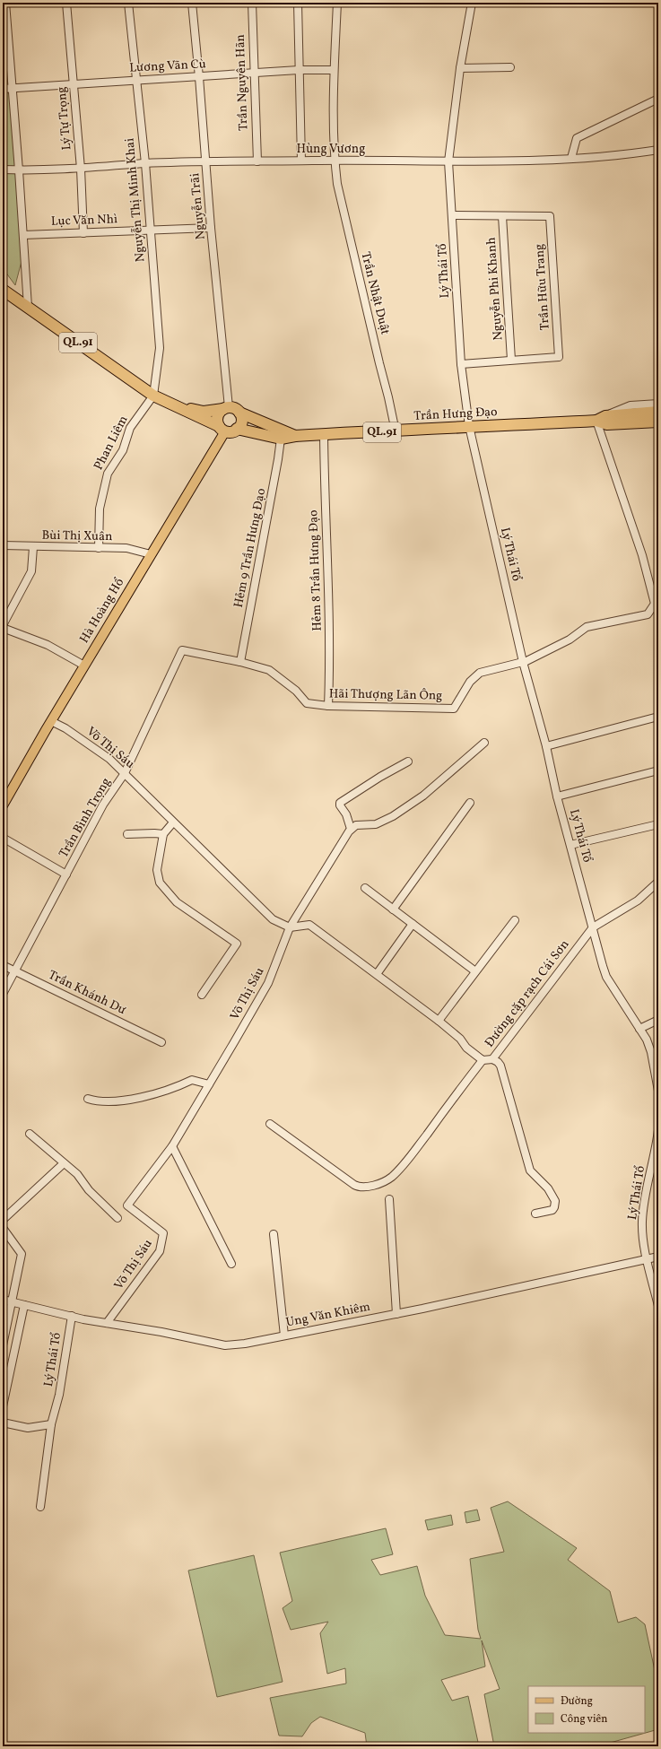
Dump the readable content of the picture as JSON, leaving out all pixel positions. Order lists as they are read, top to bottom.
{
  "streets": {
    "highway": ["QL.91", "Trần Hưng Đạo"],
    "main road": ["Hà Hoàng Hổ"],
    "street": [
      "Lương Vãn Cù",
      "Trần Nguyên Hãn",
      "Lý Tự Trọng",
      "Hùng Vương",
      "Nguyễn Thị Minh Khai",
      "Nguyễn Trãi",
      "Lục Văn Nhì",
      "Lý Thái Tổ",
      "Trần Hữu Trang",
      "Nguyễn Phi Khanh",
      "Trần Nhật Duật",
      "Phan Liêm",
      "Bùi Thị Xuân",
      "Hẻm 9 Trần Hưng Đạo",
      "Hẻm 8 Trần Hưng Đạo",
      "Hãi Thượng Lãn Ông",
      "Võ Thị Sáu",
      "Trần Bình Trọng",
      "Trần Khánh Dư",
      "Đường cặp rạch Cái Sơn",
      "Ung Văn Khiêm"
    ]
  },
  "crossings": [
    ["Lương Vãn Cù", "Trần Nguyên Hãn"],
    ["Lương Vãn Cù", "Lý Tự Trọng"],
    ["Lương Vãn Cù", "Nguyễn Thị Minh Khai"],
    ["Lương Vãn Cù", "Nguyễn Trãi"],
    ["Lương Vãn Cù", "Trần Nhật Duật"],
    ["Trần Nguyên Hãn", "Hùng Vương"],
    ["Lý Tự Trọng", "Hùng Vương"],
    ["Lý Tự Trọng", "Lục Văn Nhì"],
    ["Hùng Vương", "Nguyễn Thị Minh Khai"],
    ["Hùng Vương", "Nguyễn Trãi"],
    ["Hùng Vương", "Lý Thái Tổ"],
    ["Hùng Vương", "Trần Nhật Duật"],
    ["Nguyễn Thị Minh Khai", "Lục Văn Nhì"],
    ["Nguyễn Thị Minh Khai", "QL.91"],
    ["Nguyễn Thị Minh Khai", "Phan Liêm"],
    ["Nguyễn Trãi", "Lục Văn Nhì"],
    ["Nguyễn Trãi", "QL.91"],
    ["Nguyễn Trãi", "Trần Hưng Đạo"],
    ["Nguyễn Trãi", "Hà Hoàng Hổ"],
    ["Lý Thái Tổ", "Trần Hưng Đạo"],
    ["Lý Thái Tổ", "Hãi Thượng Lãn Ông"],
    ["Lý Thái Tổ", "Đường cặp rạch Cái Sơn"],
    ["Lý Thái Tổ", "Ung Văn Khiêm"],
    ["Trần Hữu Trang", "Nguyễn Phi Khanh"],
    ["Trần Nhật Duật", "Trần Hưng Đạo"],
    ["QL.91", "Trần Hưng Đạo"],
    ["QL.91", "Phan Liêm"],
    ["QL.91", "Hà Hoàng Hổ"],
    ["QL.91", "Hãi Thượng Lãn Ông"],
    ["Trần Hưng Đạo", "Hẻm 9 Trần Hưng Đạo"],
    ["Trần Hưng Đạo", "Hẻm 8 Trần Hưng Đạo"],
    ["Trần Hưng Đạo", "Hà Hoàng Hổ"],
    ["Trần Hưng Đạo", "Hãi Thượng Lãn Ông"],
    ["Phan Liêm", "Bùi Thị Xuân"],
    ["Bùi Thị Xuân", "Hà Hoàng Hổ"],
    ["Hẻm 9 Trần Hưng Đạo", "Hãi Thượng Lãn Ông"],
    ["Hẻm 8 Trần Hưng Đạo", "Hãi Thượng Lãn Ông"],
    ["Hà Hoàng Hổ", "Võ Thị Sáu"],
    ["Hãi Thượng Lãn Ông", "Trần Bình Trọng"],
    ["Võ Thị Sáu", "Trần Bình Trọng"],
    ["Võ Thị Sáu", "Đường cặp rạch Cái Sơn"],
    ["Võ Thị Sáu", "Ung Văn Khiêm"],
    ["Trần Bình Trọng", "Trần Khánh Dư"]
  ],
  "legend": ["Đường", "Công viên"]
}
